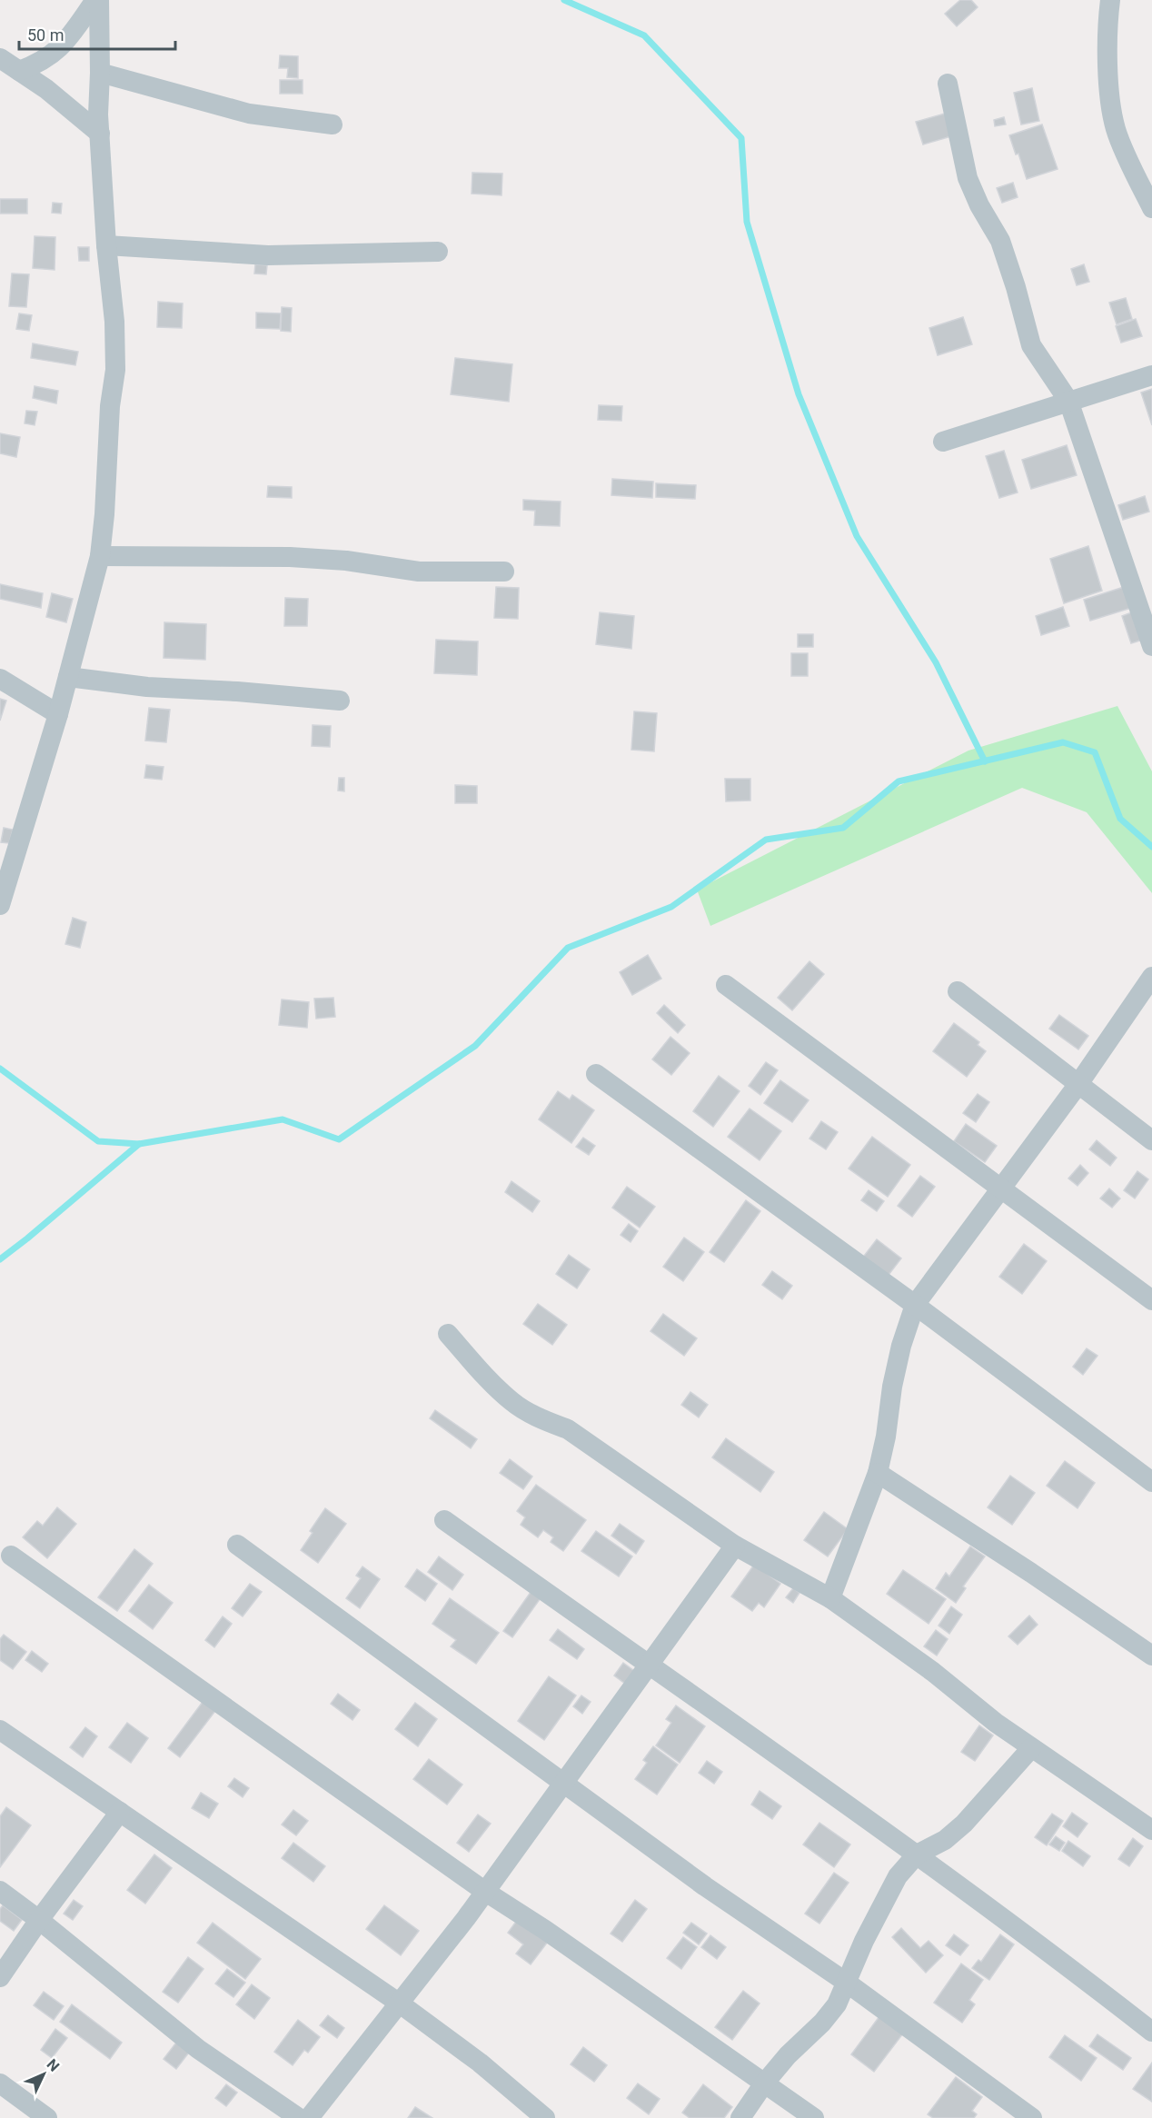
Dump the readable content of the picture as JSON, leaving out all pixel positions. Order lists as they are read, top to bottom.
{
  "scale_bar": "50 m",
  "north": "top right"
}
